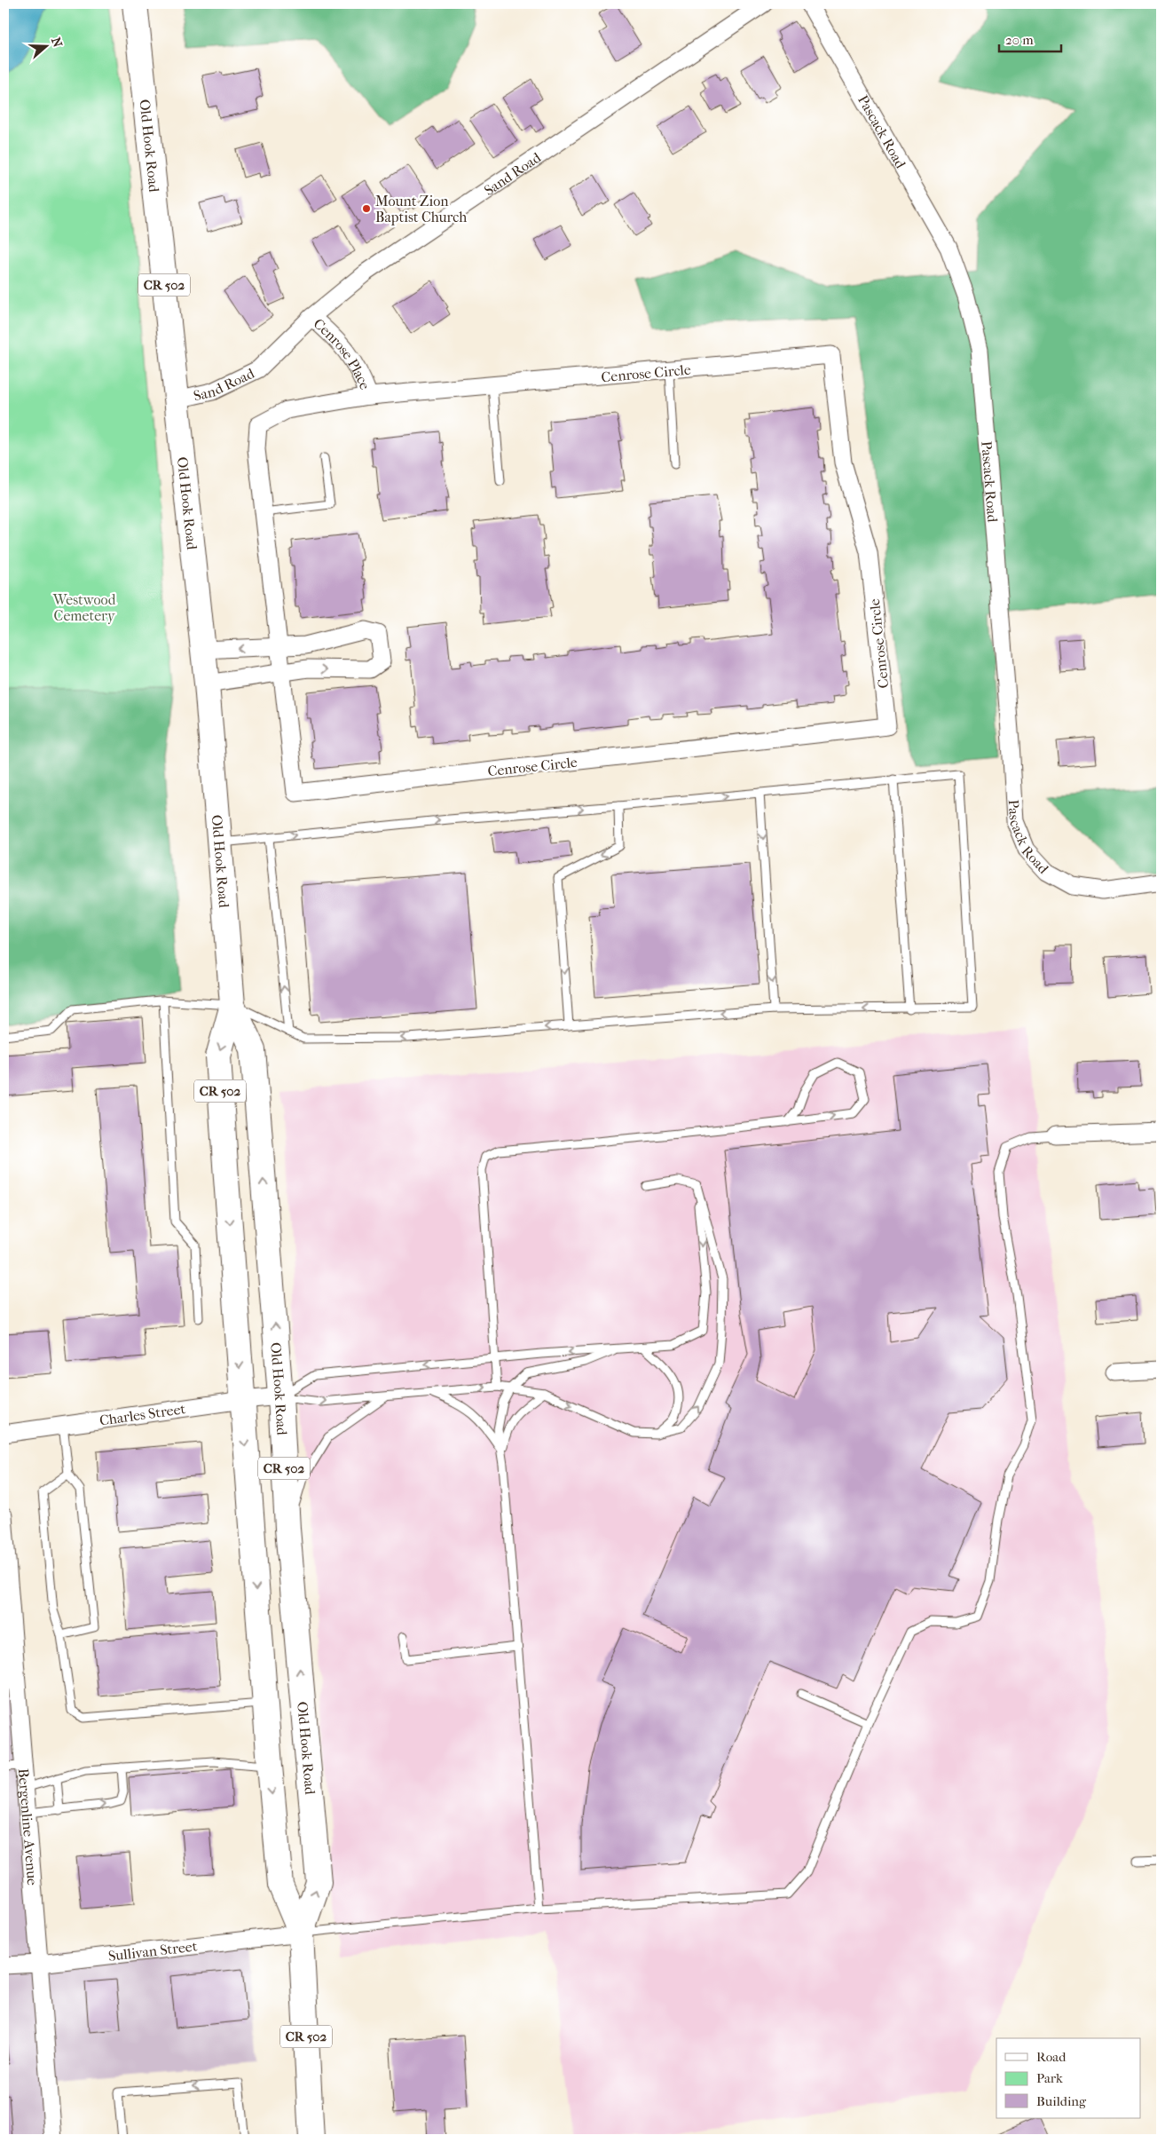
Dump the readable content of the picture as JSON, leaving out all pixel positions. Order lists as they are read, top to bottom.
{
  "streets": {
    "main road": ["Old Hook Road", "CR 502"],
    "street": [
      "Pascack Road",
      "Sand Road",
      "Cenrose Place",
      "Cenrose Circle",
      "Charles Street",
      "Bergenline Avenue",
      "Sullivan Street"
    ]
  },
  "crossings": [
    ["Old Hook Road", "Sand Road"],
    ["Old Hook Road", "Charles Street"],
    ["Old Hook Road", "Sullivan Street"],
    ["Sand Road", "Cenrose Place"],
    ["Cenrose Place", "Cenrose Circle"],
    ["Bergenline Avenue", "Sullivan Street"]
  ],
  "parks": ["Westwood Cemetery"],
  "places": ["Mount Zion Baptist Church"],
  "legend": ["Road", "Park", "Building"],
  "scale_bar": "20 m",
  "north": "right"
}
